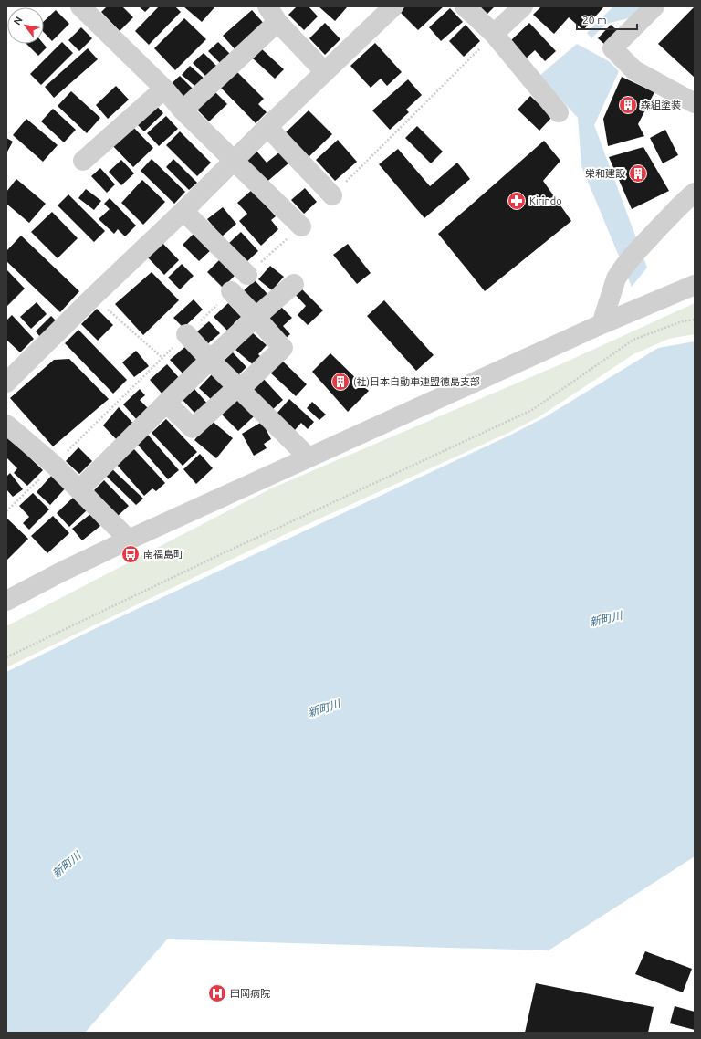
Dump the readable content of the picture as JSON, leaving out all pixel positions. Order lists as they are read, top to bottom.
{
  "water": ["新町川"],
  "places": {
    "building": ["森組塗装", "栄和建設", "(社)日本自動車連盟徳島支部"],
    "pharmacy": ["Kirindo"],
    "bus stop": ["南福島町"],
    "hospital": ["田岡病院"]
  },
  "scale_bar": "20 m",
  "north": "top left"
}
